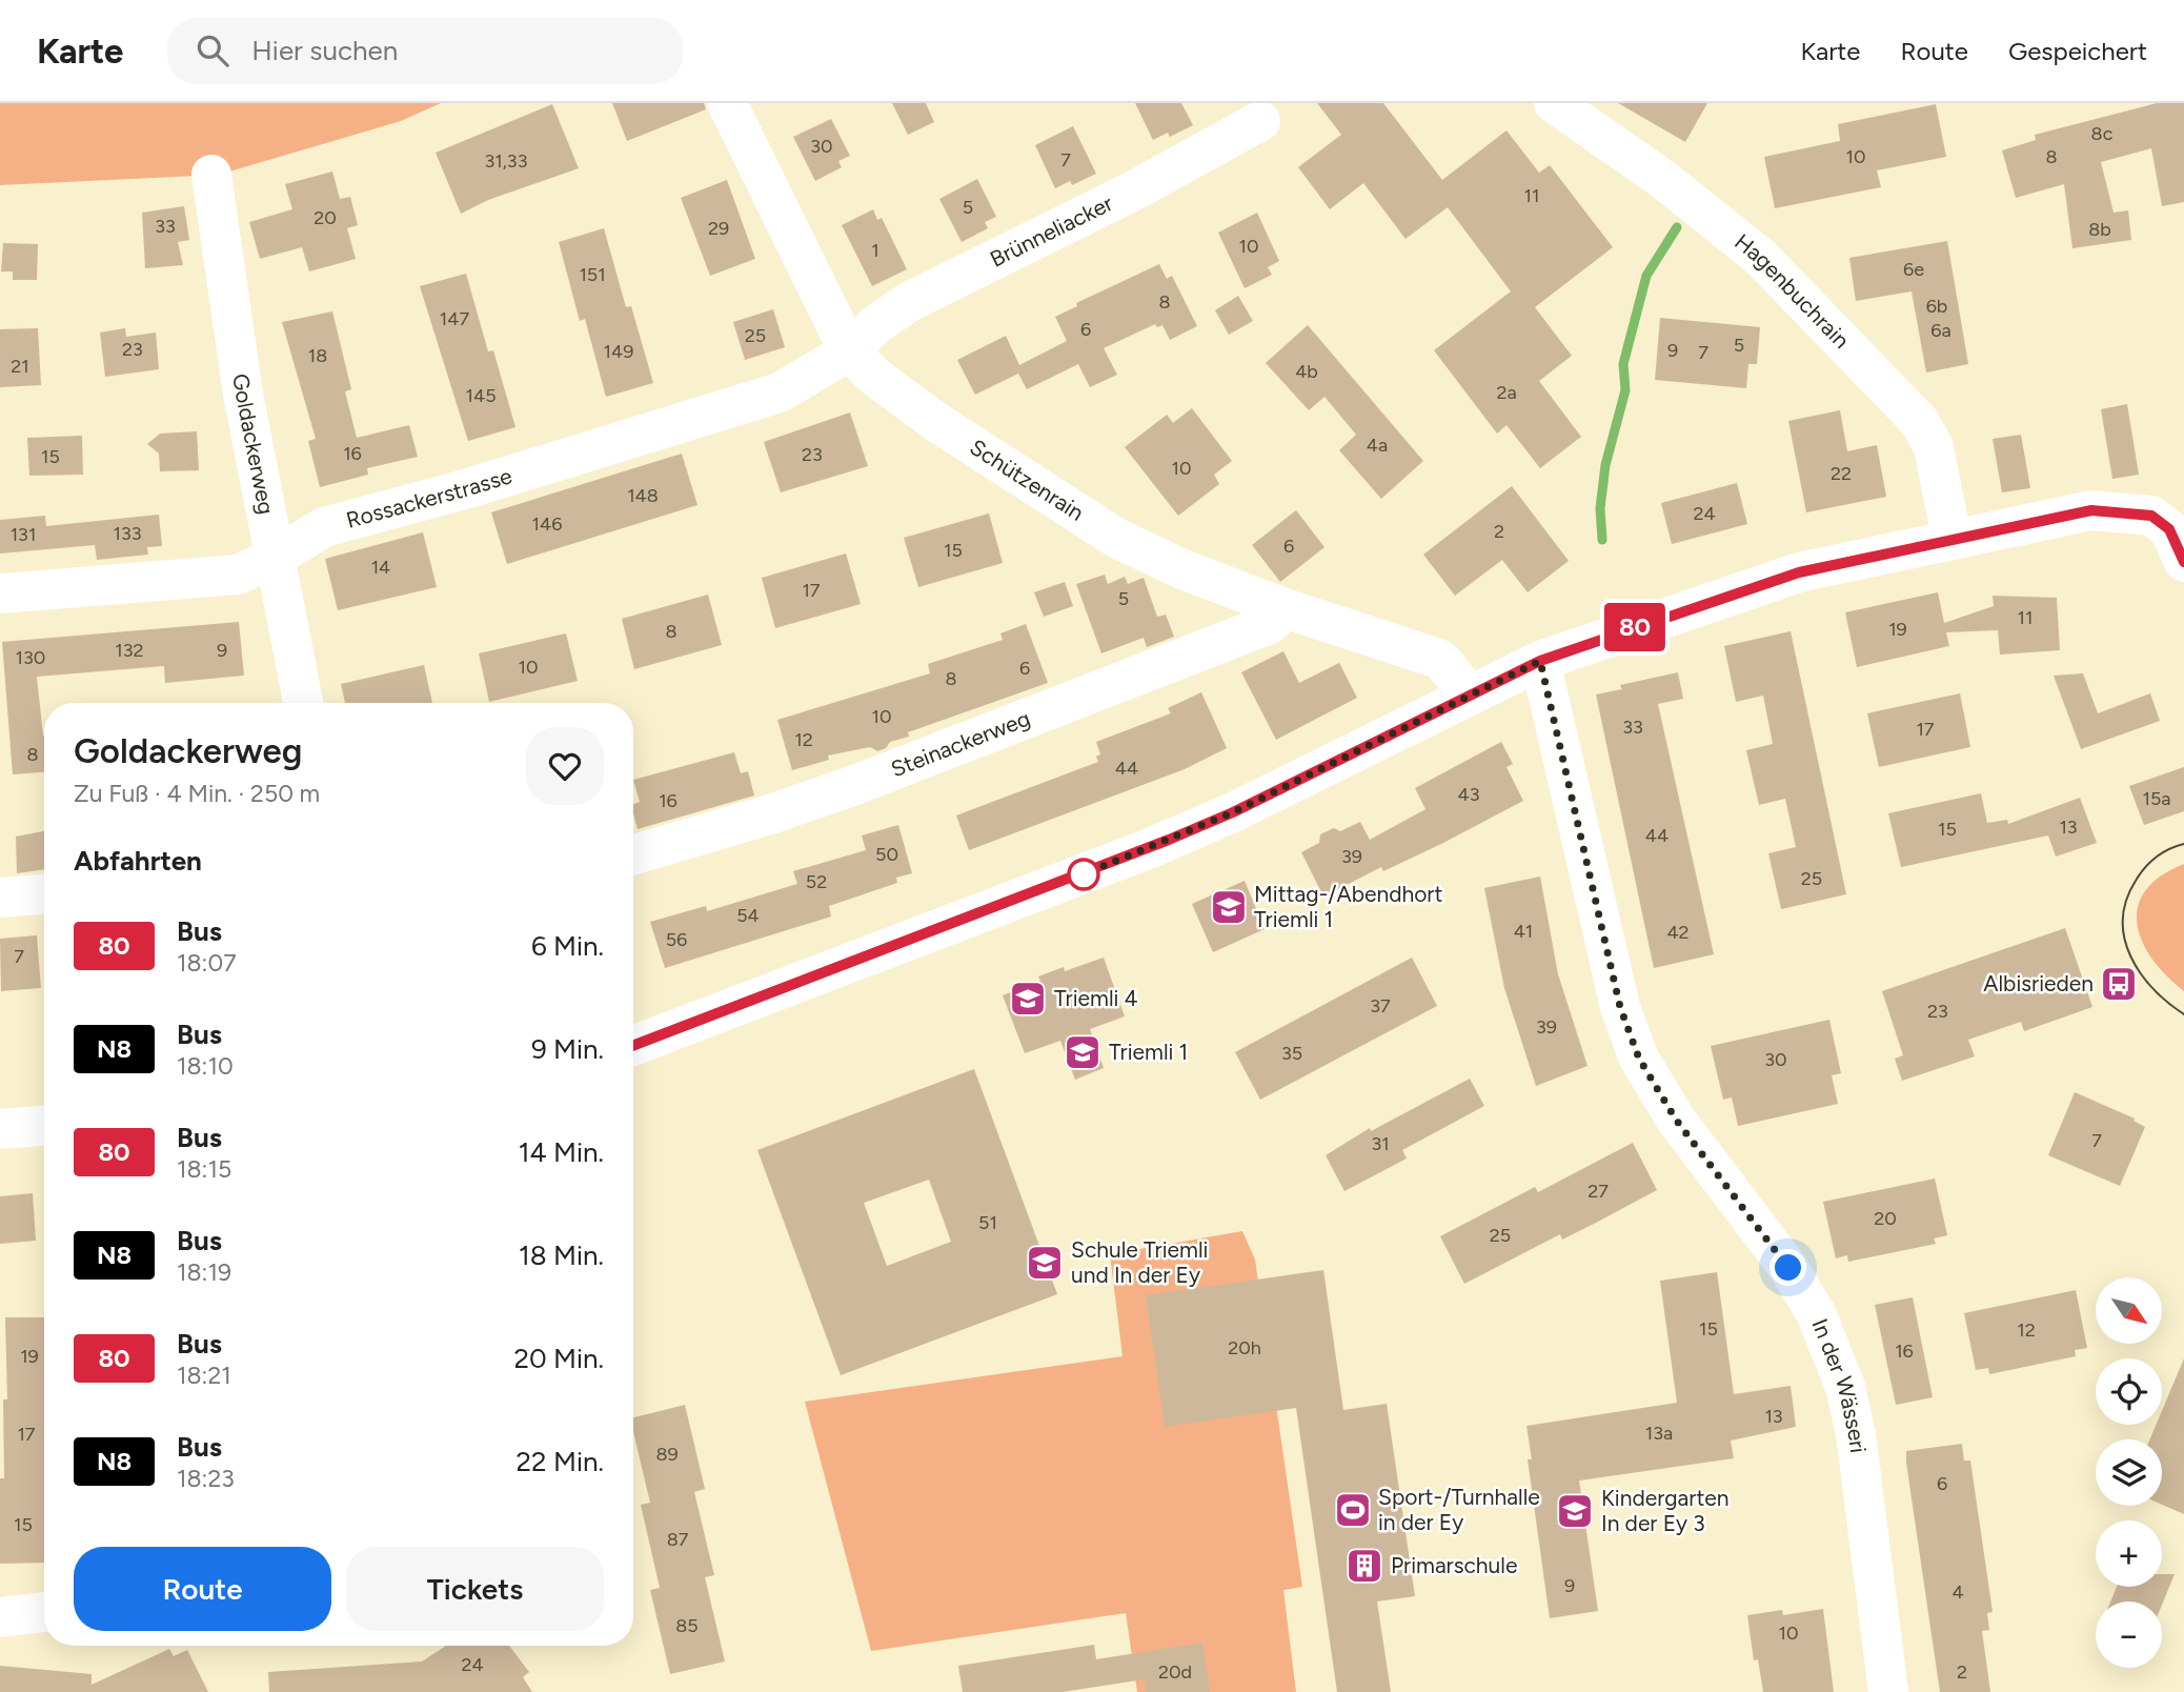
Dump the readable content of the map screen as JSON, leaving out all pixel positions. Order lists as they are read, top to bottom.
{
  "streets": {
    "street": [
      "Brünneliacker",
      "Hagenbuchrain",
      "Goldackerweg",
      "Schützenrain",
      "Rossackerstrasse",
      "Steinackerweg",
      "In der Wässeri"
    ]
  },
  "crossings": [
    ["Brünneliacker", "Schützenrain"],
    ["Brünneliacker", "Rossackerstrasse"],
    ["Goldackerweg", "Rossackerstrasse"],
    ["Schützenrain", "Rossackerstrasse"],
    ["Schützenrain", "Steinackerweg"]
  ],
  "places": {
    "school or university": [
      "Mittag-/Abendhort Triemli 1",
      "Triemli 4",
      "Triemli 1",
      "Schule Triemli und In der Ey",
      "Kindergarten In der Ey 3"
    ],
    "bus stop": ["Albisrieden"],
    "sports": ["Sport-/Turnhalle in der Ey"],
    "building": ["Primarschule"]
  },
  "lines": ["bus line 80"],
  "house_numbers": [
    "8c",
    "30",
    "10",
    "8",
    "7",
    "31,33",
    "11",
    "5",
    "20",
    "33",
    "29",
    "8b",
    "10",
    "1",
    "6e",
    "151",
    "8",
    "6b",
    "147",
    "6",
    "6a",
    "25",
    "5",
    "23",
    "9",
    "149",
    "7",
    "18",
    "21",
    "4b",
    "2a",
    "145",
    "4a",
    "16",
    "23",
    "15",
    "10",
    "22",
    "148",
    "24",
    "146",
    "2",
    "133",
    "131",
    "6",
    "15",
    "14",
    "17",
    "5",
    "11",
    "19",
    "8",
    "132",
    "9",
    "130",
    "10",
    "6",
    "8",
    "10",
    "33",
    "17",
    "12",
    "8",
    "44",
    "43",
    "15a",
    "16",
    "13",
    "15",
    "44",
    "50",
    "39",
    "25",
    "52",
    "54",
    "41",
    "42",
    "56",
    "7",
    "37",
    "23",
    "39",
    "35",
    "30",
    "7",
    "31",
    "27",
    "20",
    "51",
    "25",
    "15",
    "12",
    "20h",
    "16",
    "19",
    "13",
    "13a",
    "17",
    "89",
    "6",
    "15",
    "87",
    "9",
    "4",
    "85",
    "10",
    "24",
    "20d",
    "2"
  ],
  "north": "bottom right",
  "page": {
    "header": "Karte",
    "search": "Hier suchen",
    "nav": ["Karte", "Route", "Gespeichert"],
    "on_map": "80",
    "heading": [
      ["Goldackerweg", "Zu Fuß · 4 Min. · 250 m"],
      "Abfahrten"
    ],
    "list": [
      {
        "mark": "80",
        "name": "Bus",
        "note": "18:07",
        "value": "6 Min."
      },
      {
        "mark": "N8",
        "name": "Bus",
        "note": "18:10",
        "value": "9 Min."
      },
      {
        "mark": "80",
        "name": "Bus",
        "note": "18:15",
        "value": "14 Min."
      },
      {
        "mark": "N8",
        "name": "Bus",
        "note": "18:19",
        "value": "18 Min."
      },
      {
        "mark": "80",
        "name": "Bus",
        "note": "18:21",
        "value": "20 Min."
      },
      {
        "mark": "N8",
        "name": "Bus",
        "note": "18:23",
        "value": "22 Min."
      }
    ],
    "map_buttons": ["+", "−"],
    "buttons": ["Route", "Tickets"]
  }
}
